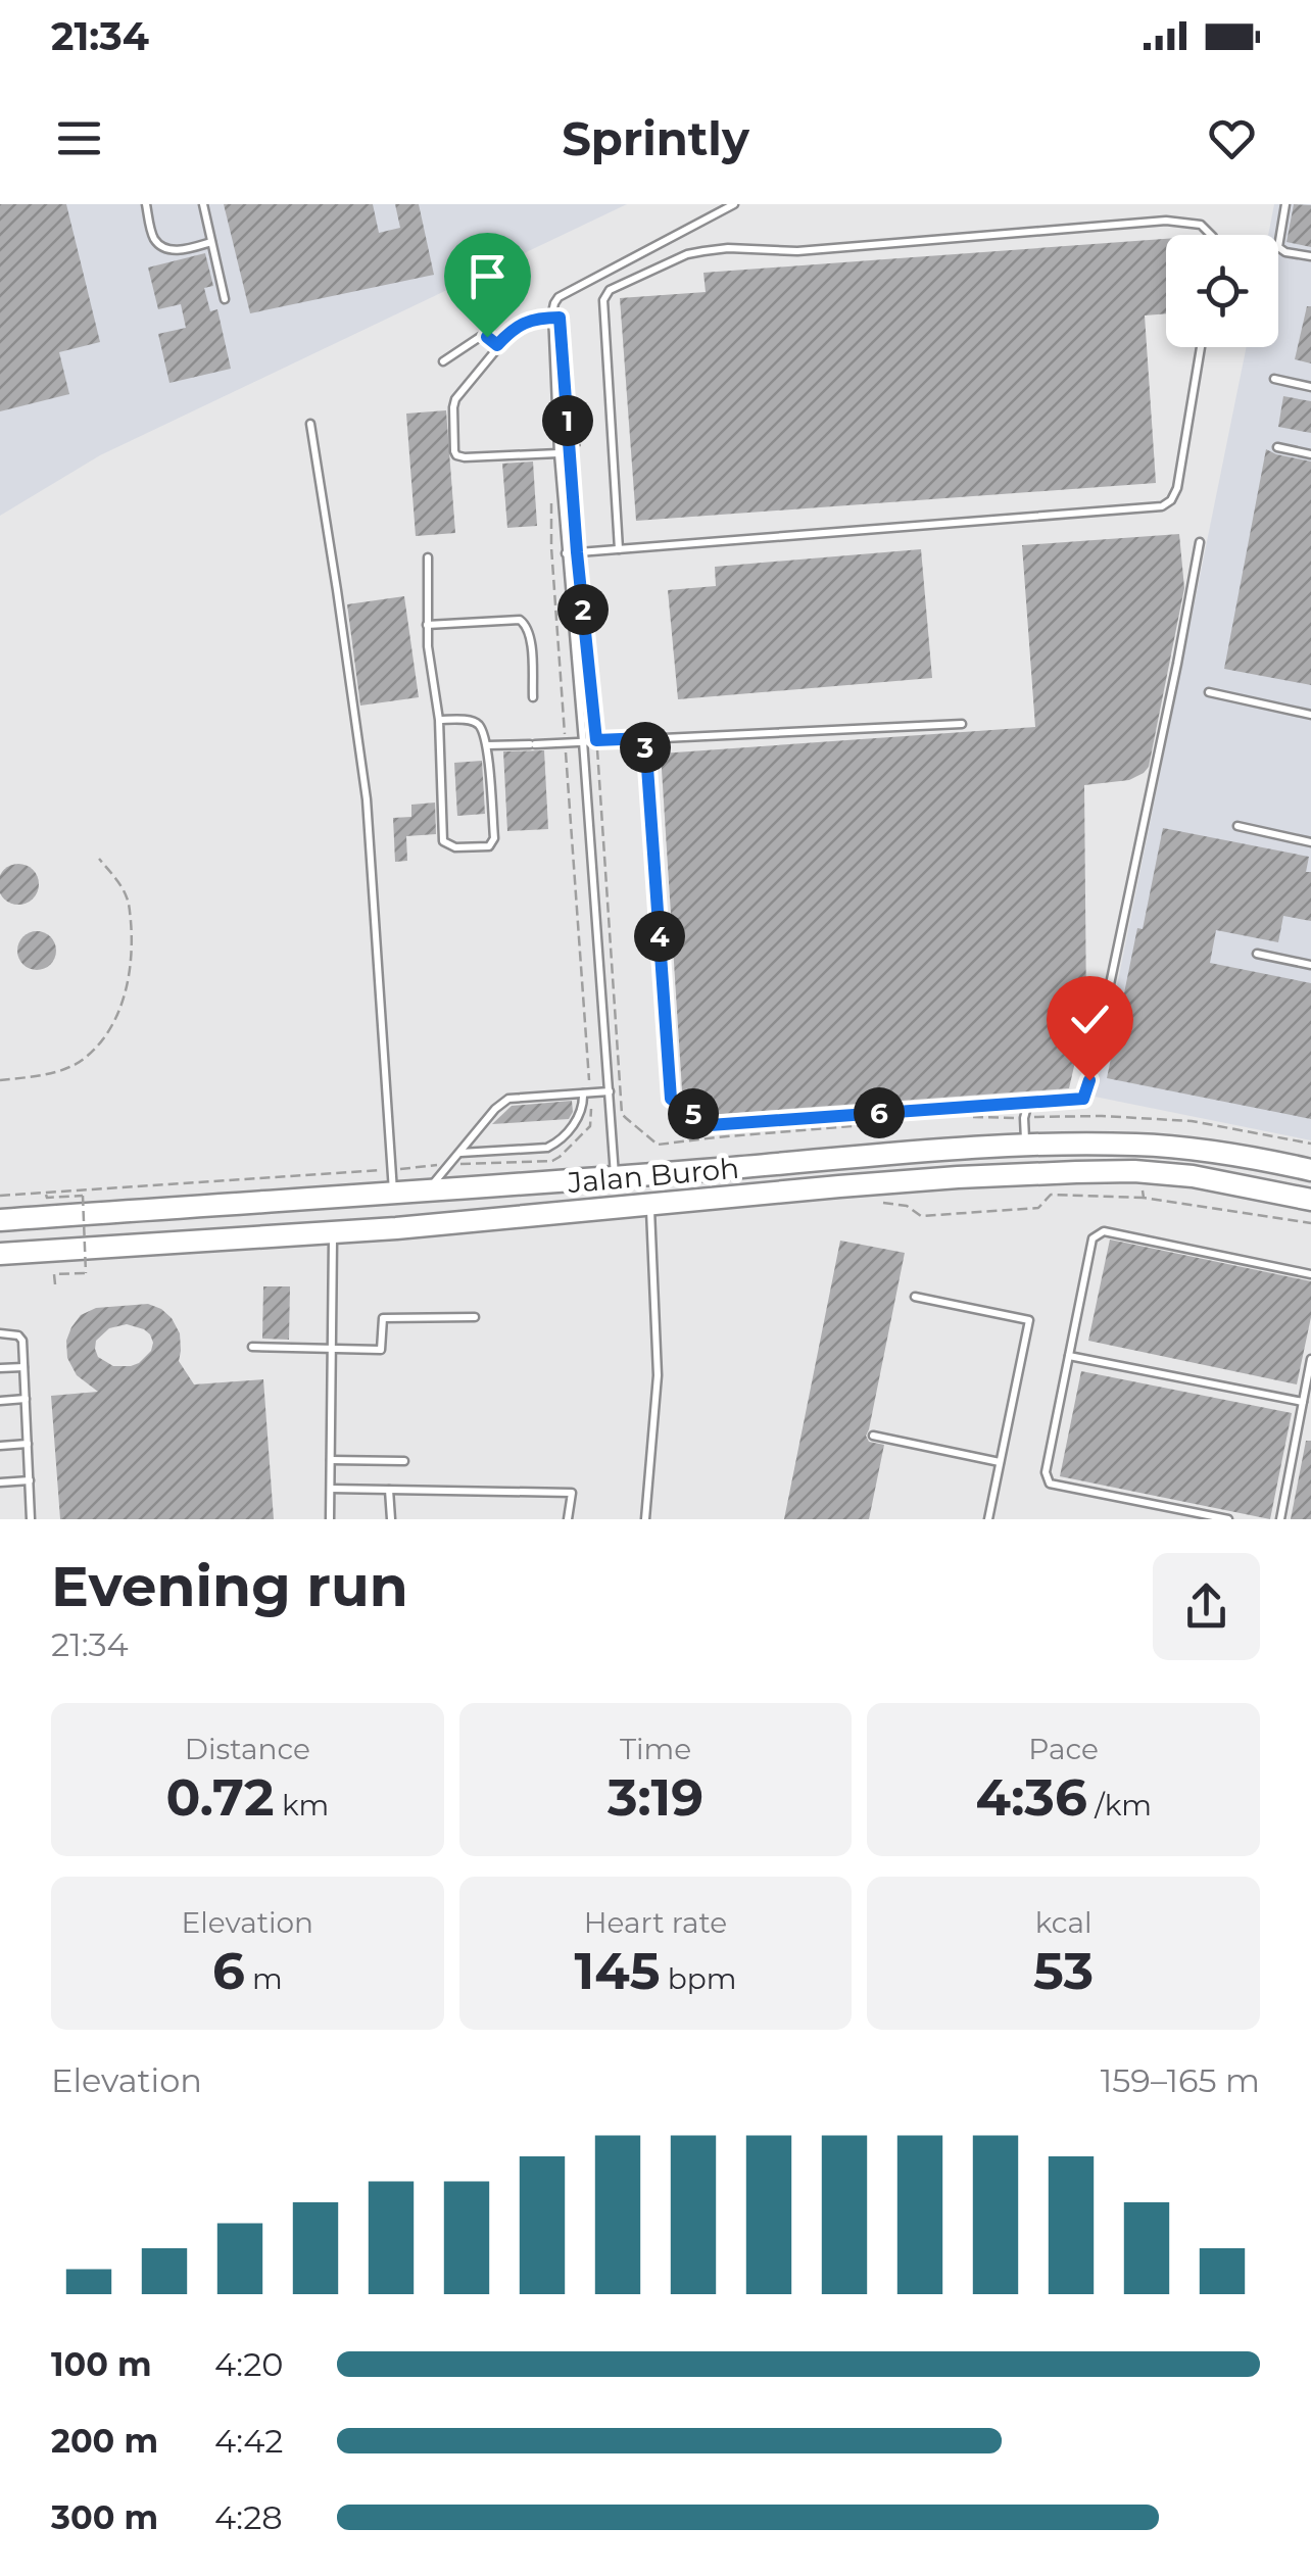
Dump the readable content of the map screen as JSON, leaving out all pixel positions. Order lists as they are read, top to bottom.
{
  "streets": {
    "highway": ["Jalan Buroh"]
  },
  "page": {
    "status": "21:34",
    "header": "Sprintly",
    "pins": [
      "1",
      "2",
      "3",
      "4",
      "6",
      "5"
    ],
    "heading": ["Evening run", "21:34"],
    "stats": [
      ["Distance", "0.72 km"],
      ["Time", "3:19"],
      ["Pace", "4:36 /km"],
      ["Elevation", "6 m"],
      ["Heart rate", "145 bpm"],
      ["kcal", "53"]
    ],
    "chart": ["Elevation", "159–165 m"],
    "list": [
      {
        "name": "100 m",
        "note": "4:20"
      },
      {
        "name": "200 m",
        "note": "4:42"
      },
      {
        "name": "300 m",
        "note": "4:28"
      }
    ]
  }
}
